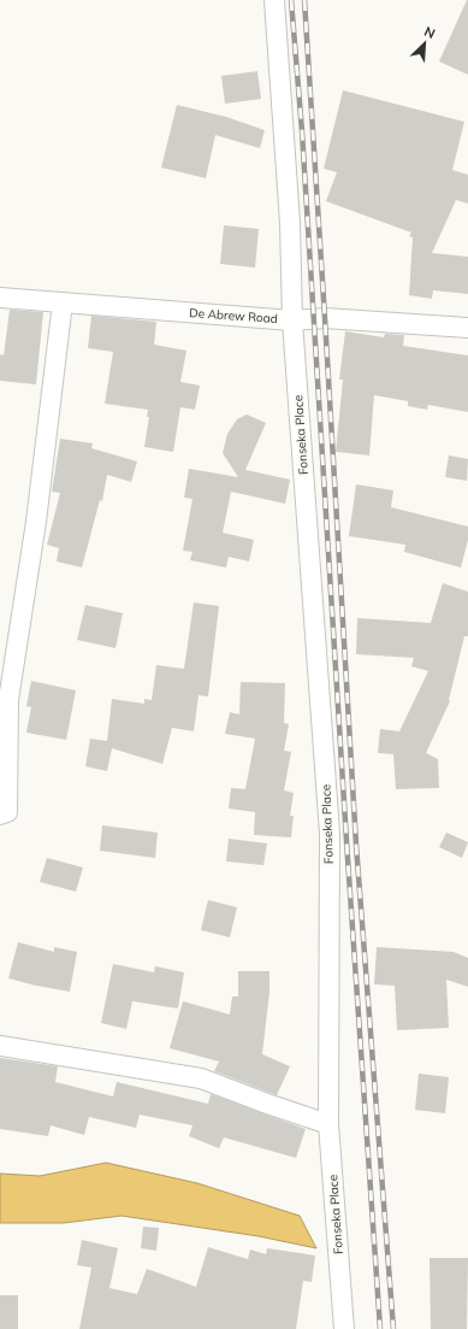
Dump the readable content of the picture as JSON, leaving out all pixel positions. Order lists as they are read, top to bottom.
{
  "streets": {
    "street": ["De Abrew Road", "Fonseka Place"]
  },
  "crossings": [
    ["De Abrew Road", "Fonseka Place"]
  ],
  "north": "top right"
}
